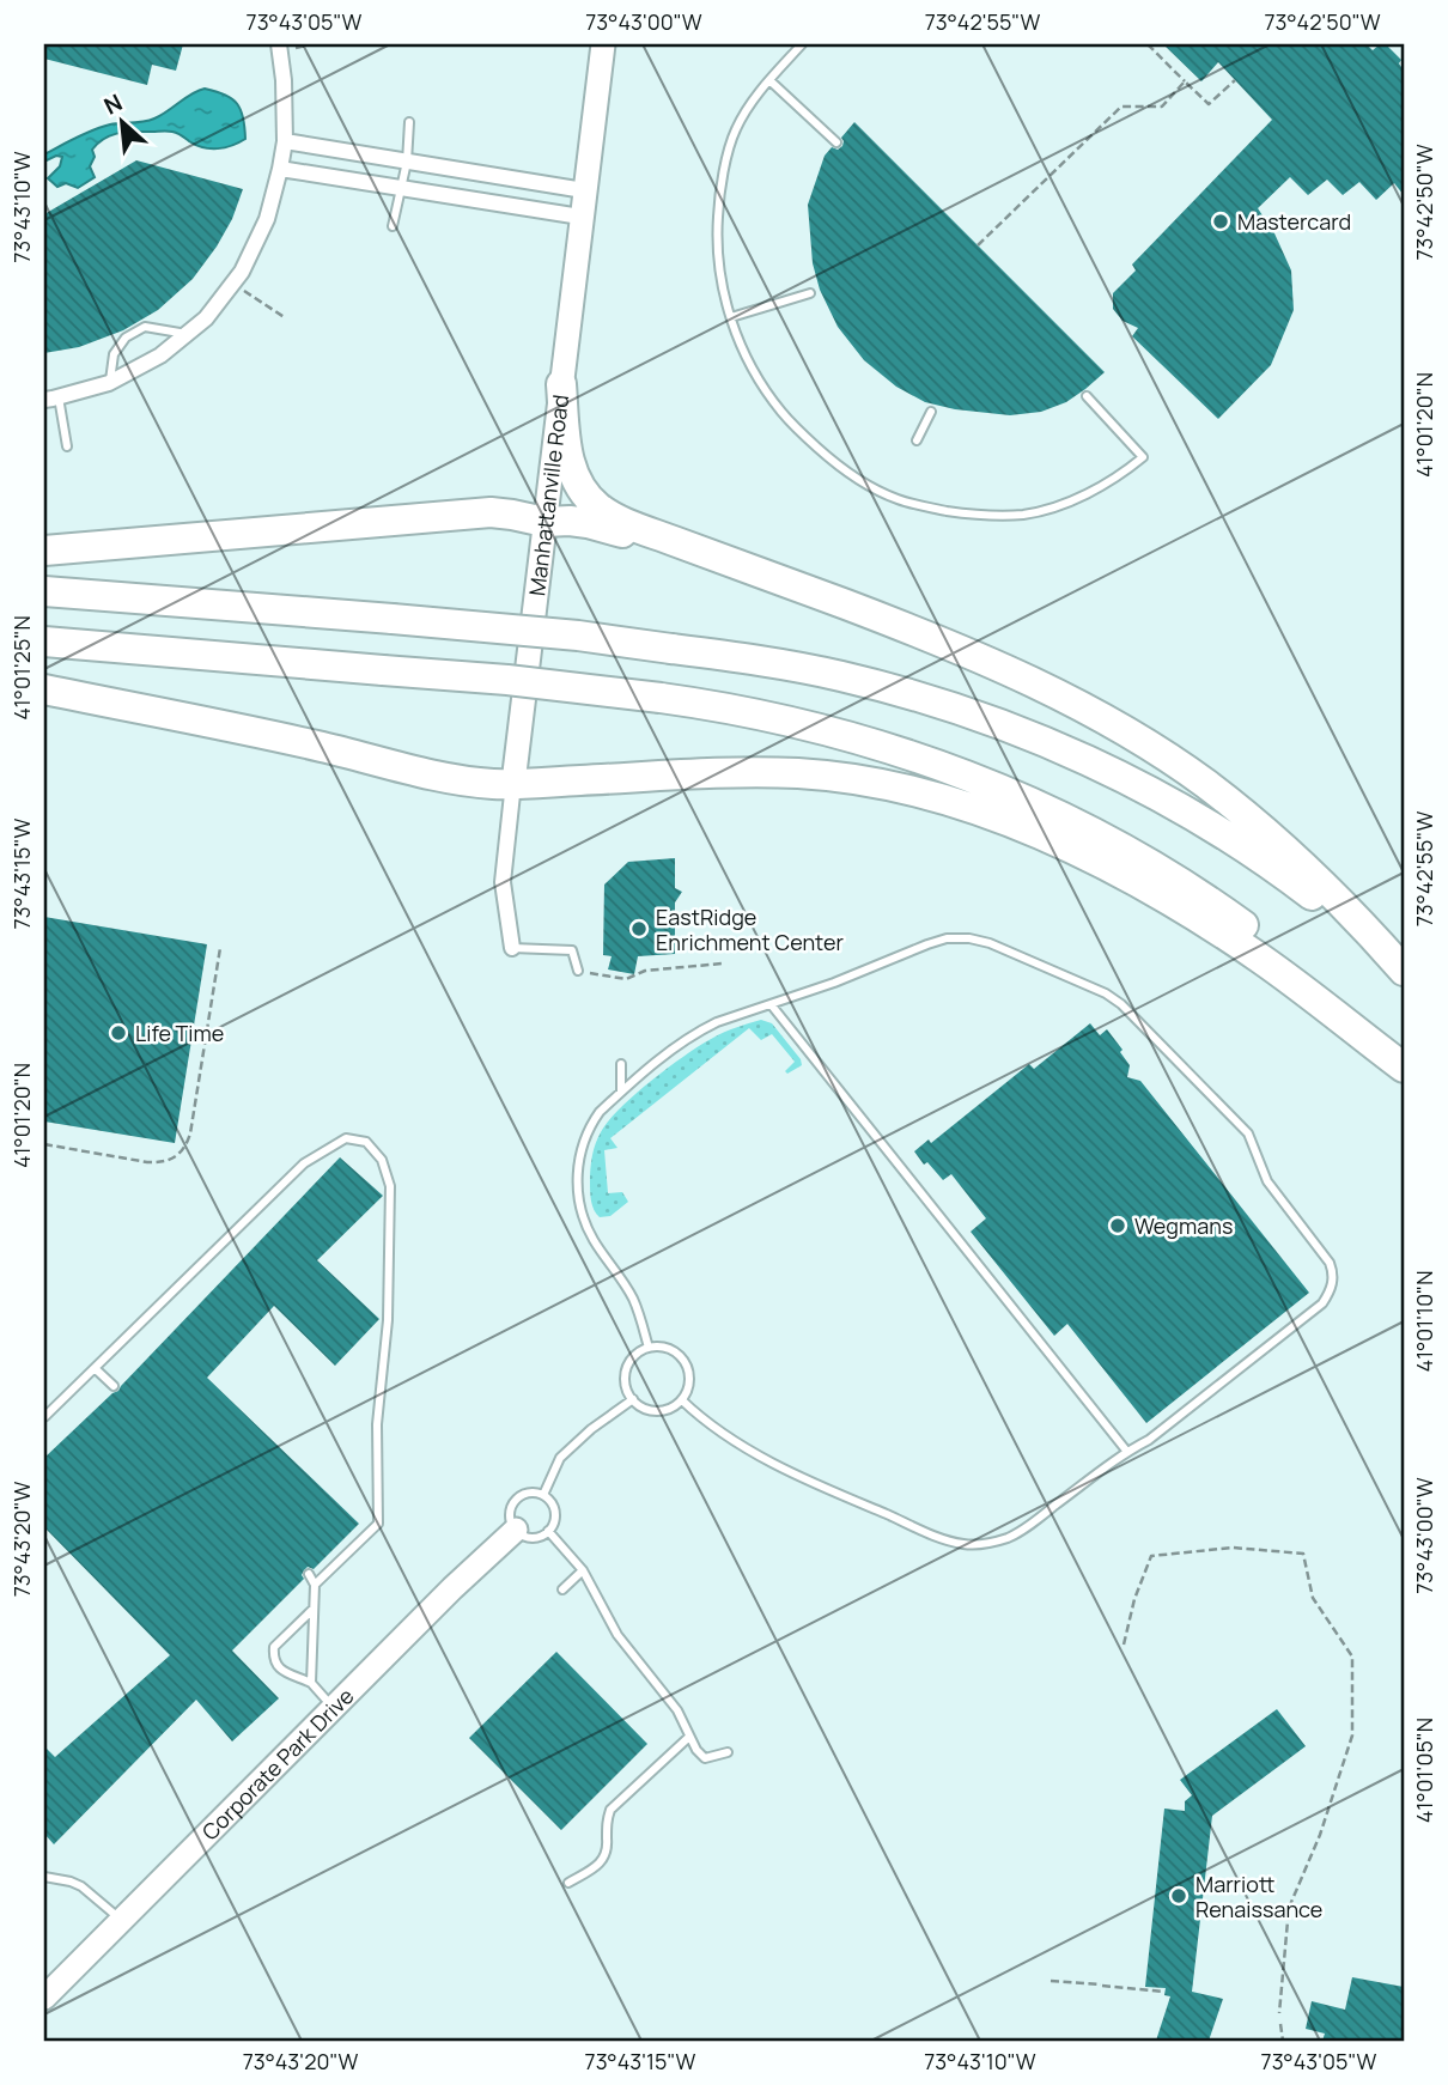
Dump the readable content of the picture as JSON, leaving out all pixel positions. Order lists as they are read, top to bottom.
{
  "streets": {
    "street": ["Manhattanville Road", "Corporate Park Drive"]
  },
  "places": [
    "Mastercard",
    "EastRidge Enrichment Center",
    "Life Time",
    "Wegmans",
    "Marriott Renaissance"
  ],
  "north": "top left",
  "coordinates": [
    "73°43'05\"W",
    "73°43'00\"W",
    "73°42'55\"W",
    "73°42'50\"W",
    "73°43'10\"W",
    "41°01'20\"N",
    "41°01'25\"N",
    "73°43'15\"W",
    "41°01'10\"N",
    "73°43'20\"W",
    "41°01'05\"N"
  ]
}
